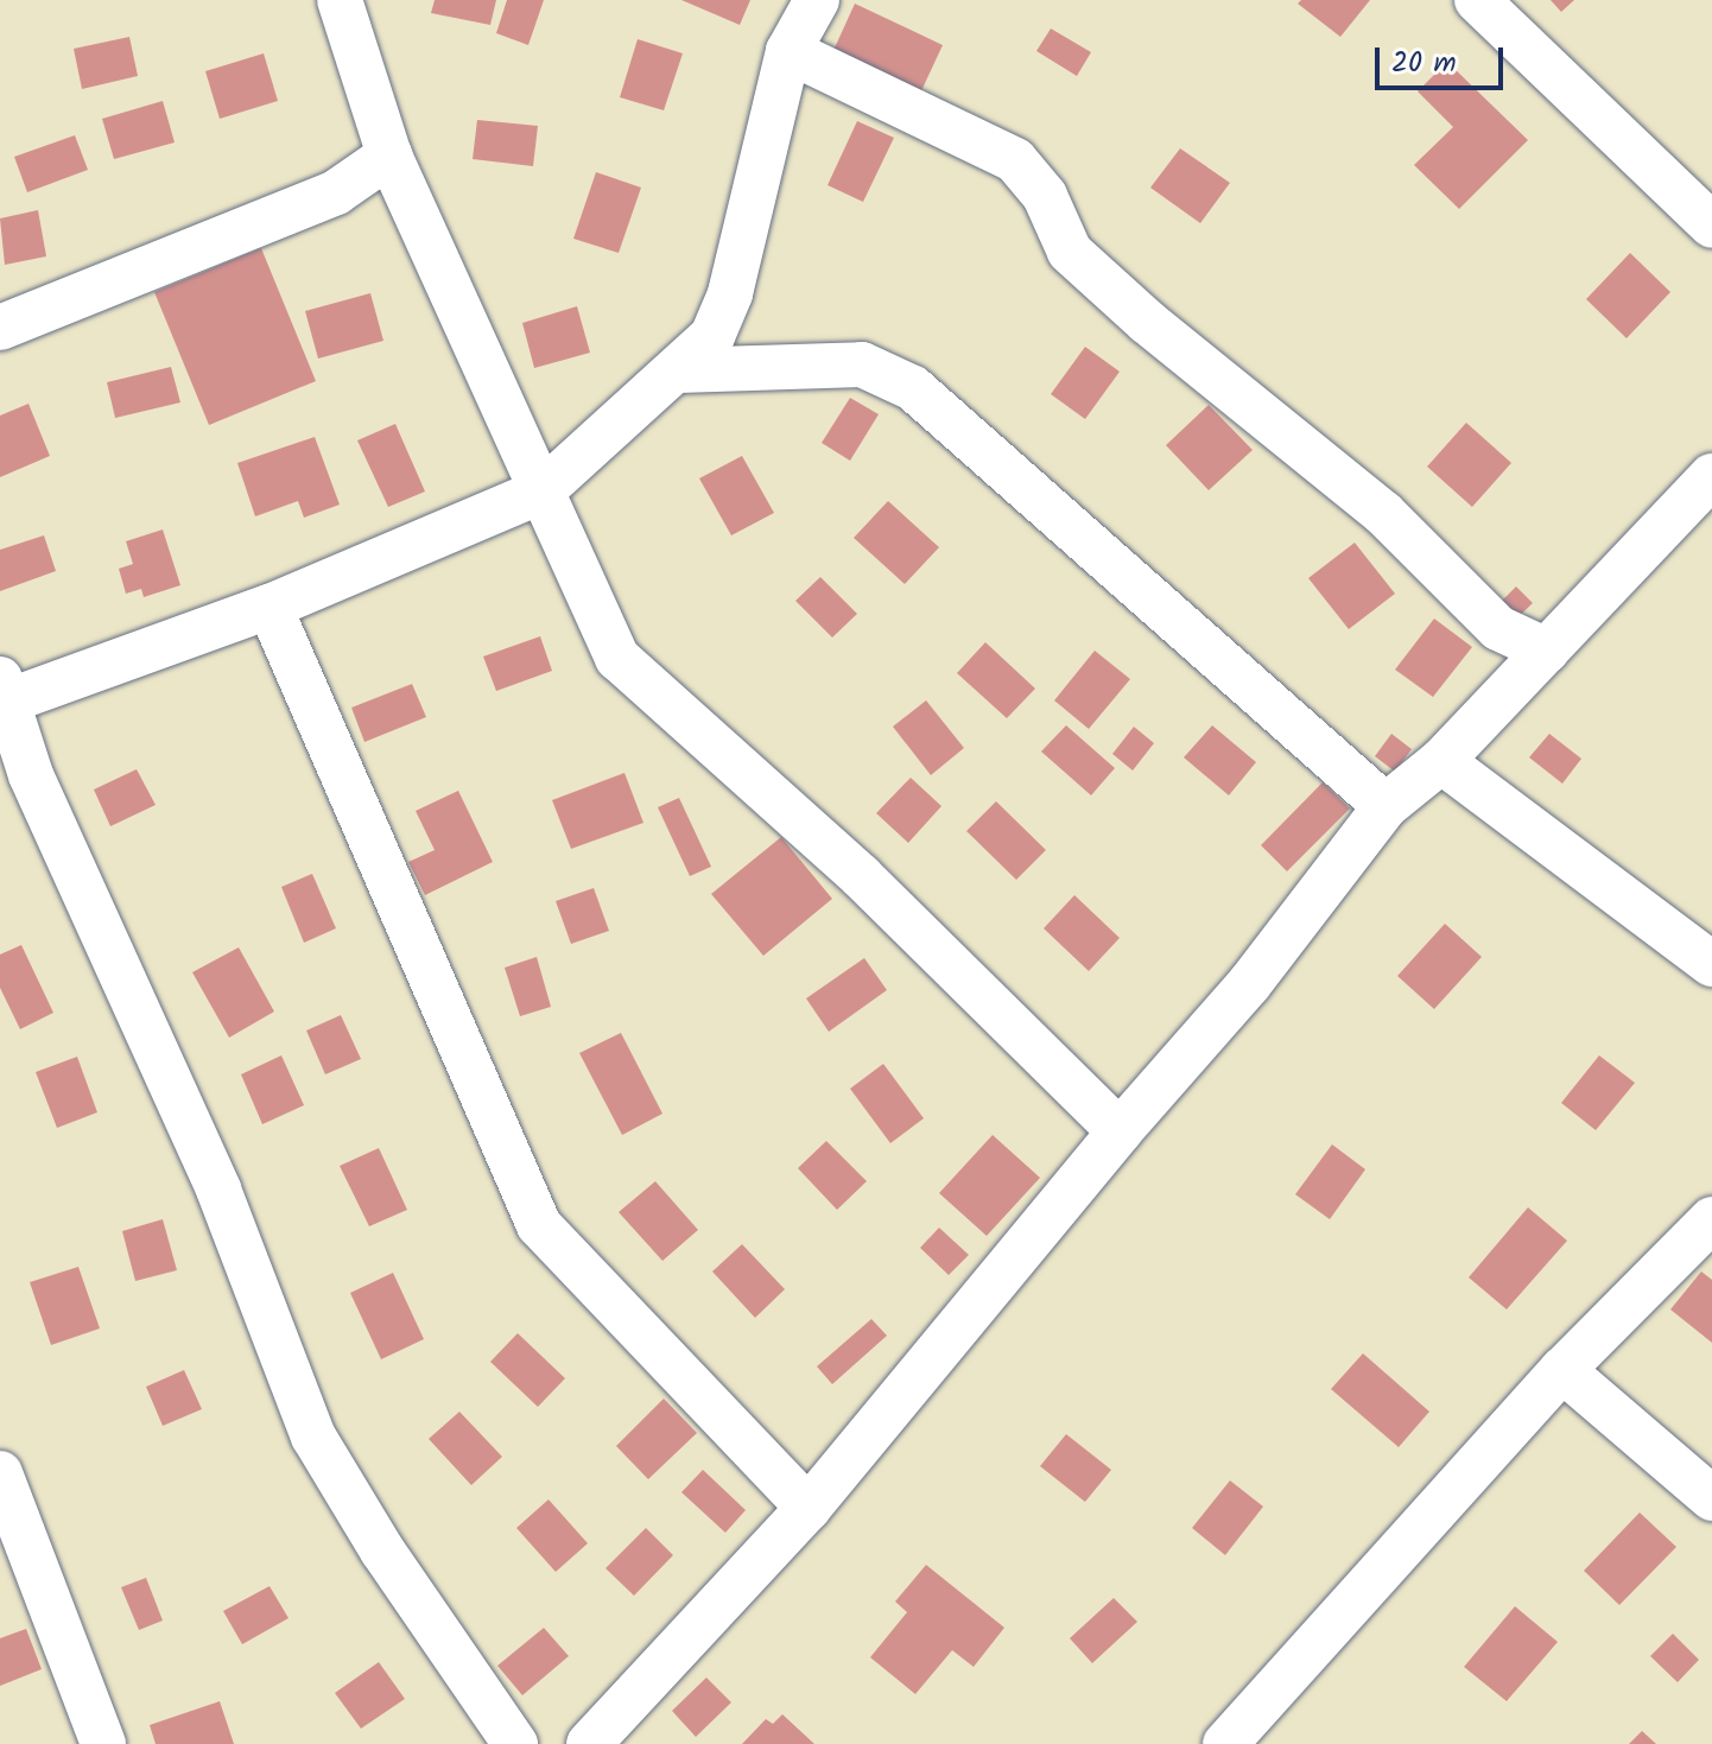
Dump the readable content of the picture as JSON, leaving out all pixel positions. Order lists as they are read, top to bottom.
{
  "scale_bar": "20 m"
}
